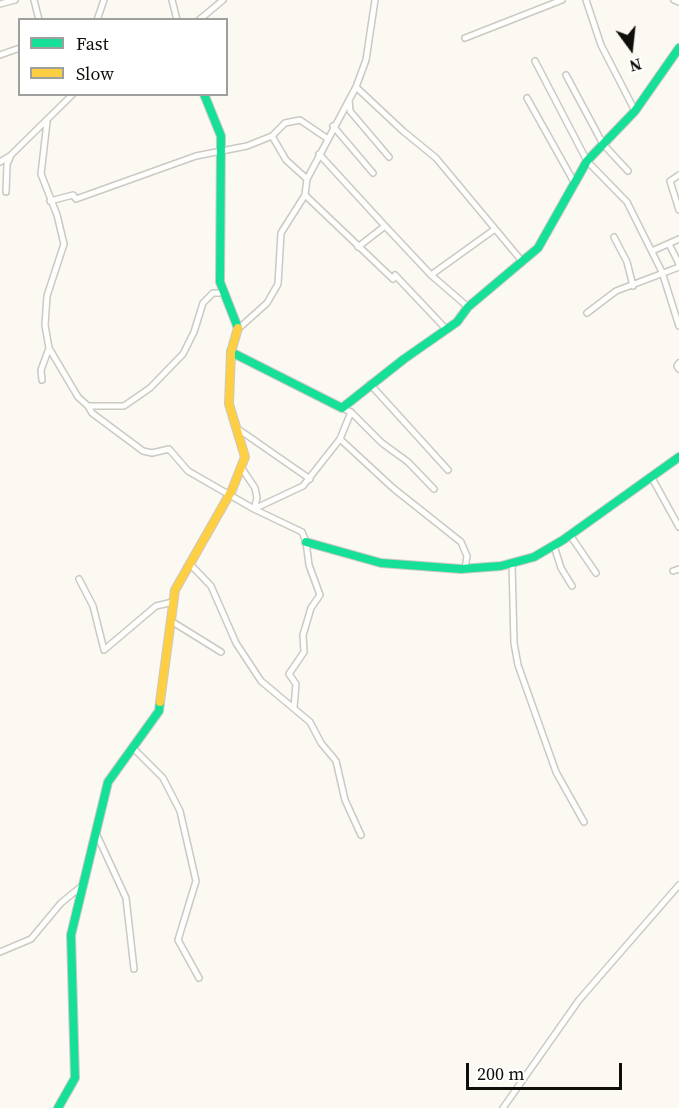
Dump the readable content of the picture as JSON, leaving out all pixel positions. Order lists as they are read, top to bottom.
{
  "legend": ["Fast", "Slow"],
  "scale_bar": "200 m",
  "north": "bottom"
}
